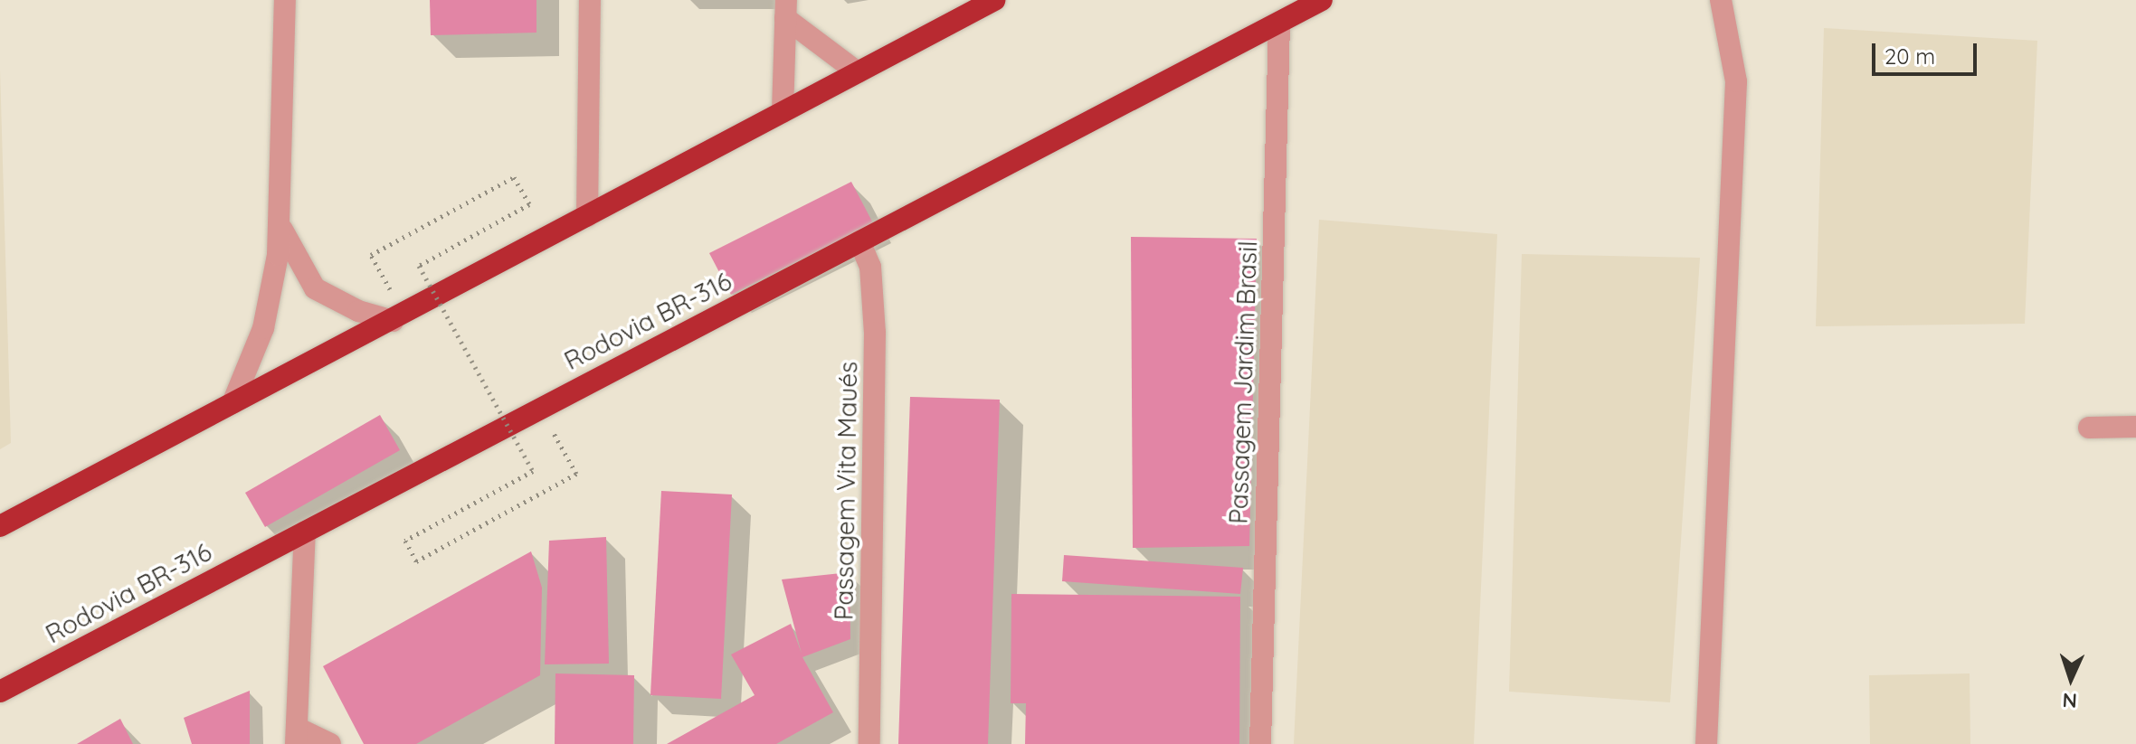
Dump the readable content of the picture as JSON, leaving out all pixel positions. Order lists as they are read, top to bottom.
{
  "streets": {
    "highway": ["Rodovia BR-316"],
    "street": ["Passagem Jardim Brasil", "Passagem Vita Maués"]
  },
  "crossings": [
    ["Rodovia BR-316", "Passagem Jardim Brasil"],
    ["Rodovia BR-316", "Passagem Vita Maués"]
  ],
  "scale_bar": "20 m",
  "north": "bottom"
}
